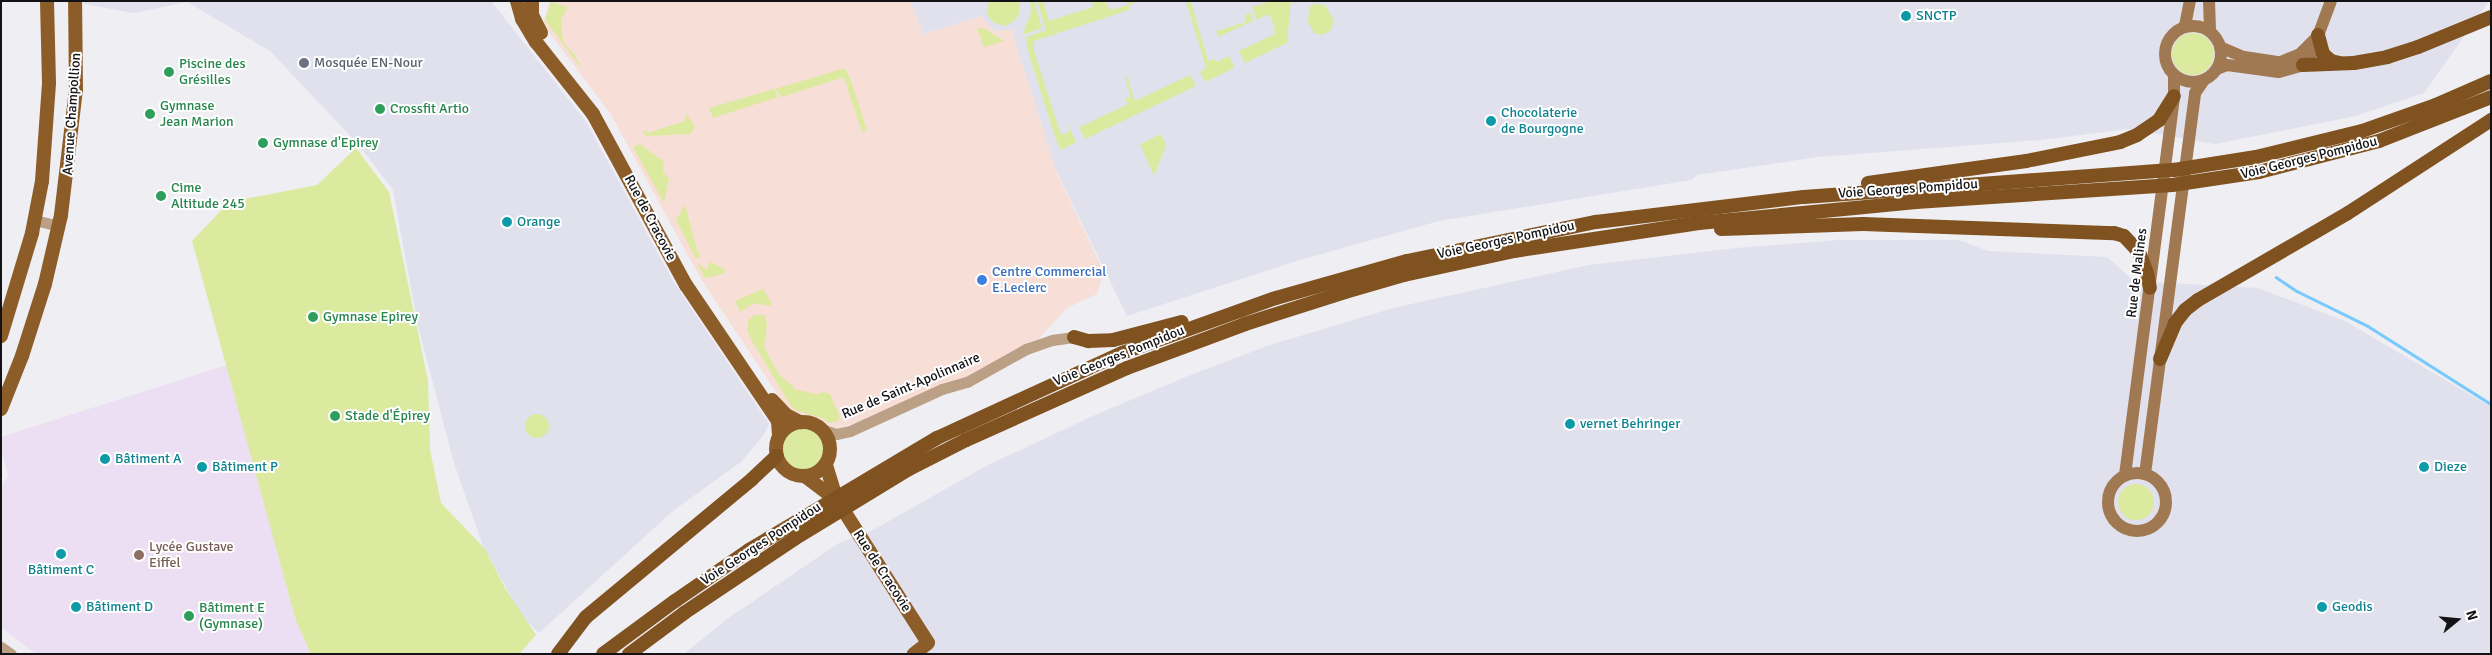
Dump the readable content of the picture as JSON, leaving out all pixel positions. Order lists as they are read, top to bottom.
{
  "streets": {
    "highway": ["Voie Georges Pompidou"],
    "main road": ["Avenue Champollion", "Rue de Cracovie", "Rue de Malines"],
    "street": ["Rue de Saint-Apolinnaire"]
  },
  "crossings": [
    ["Voie Georges Pompidou", "Rue de Cracovie"],
    ["Rue de Cracovie", "Rue de Saint-Apolinnaire"]
  ],
  "places": [
    "SNCTP",
    "Mosquée EN-Nour",
    "Piscine des Grésilles",
    "Crossfit Artio",
    "Gymnase Jean Marion",
    "Chocolaterie de Bourgogne",
    "Gymnase d'Epirey",
    "Cime Altitude 245",
    "Orange",
    "Centre Commercial E.Leclerc",
    "Gymnase Epirey",
    "Stade d'Épirey",
    "vernet Behringer",
    "Bâtiment A",
    "Bâtiment P",
    "Dieze",
    "Bâtiment C",
    "Lycée Gustave Eiffel",
    "Bâtiment D",
    "Geodis",
    "Bâtiment E (Gymnase)"
  ],
  "north": "right"
}
